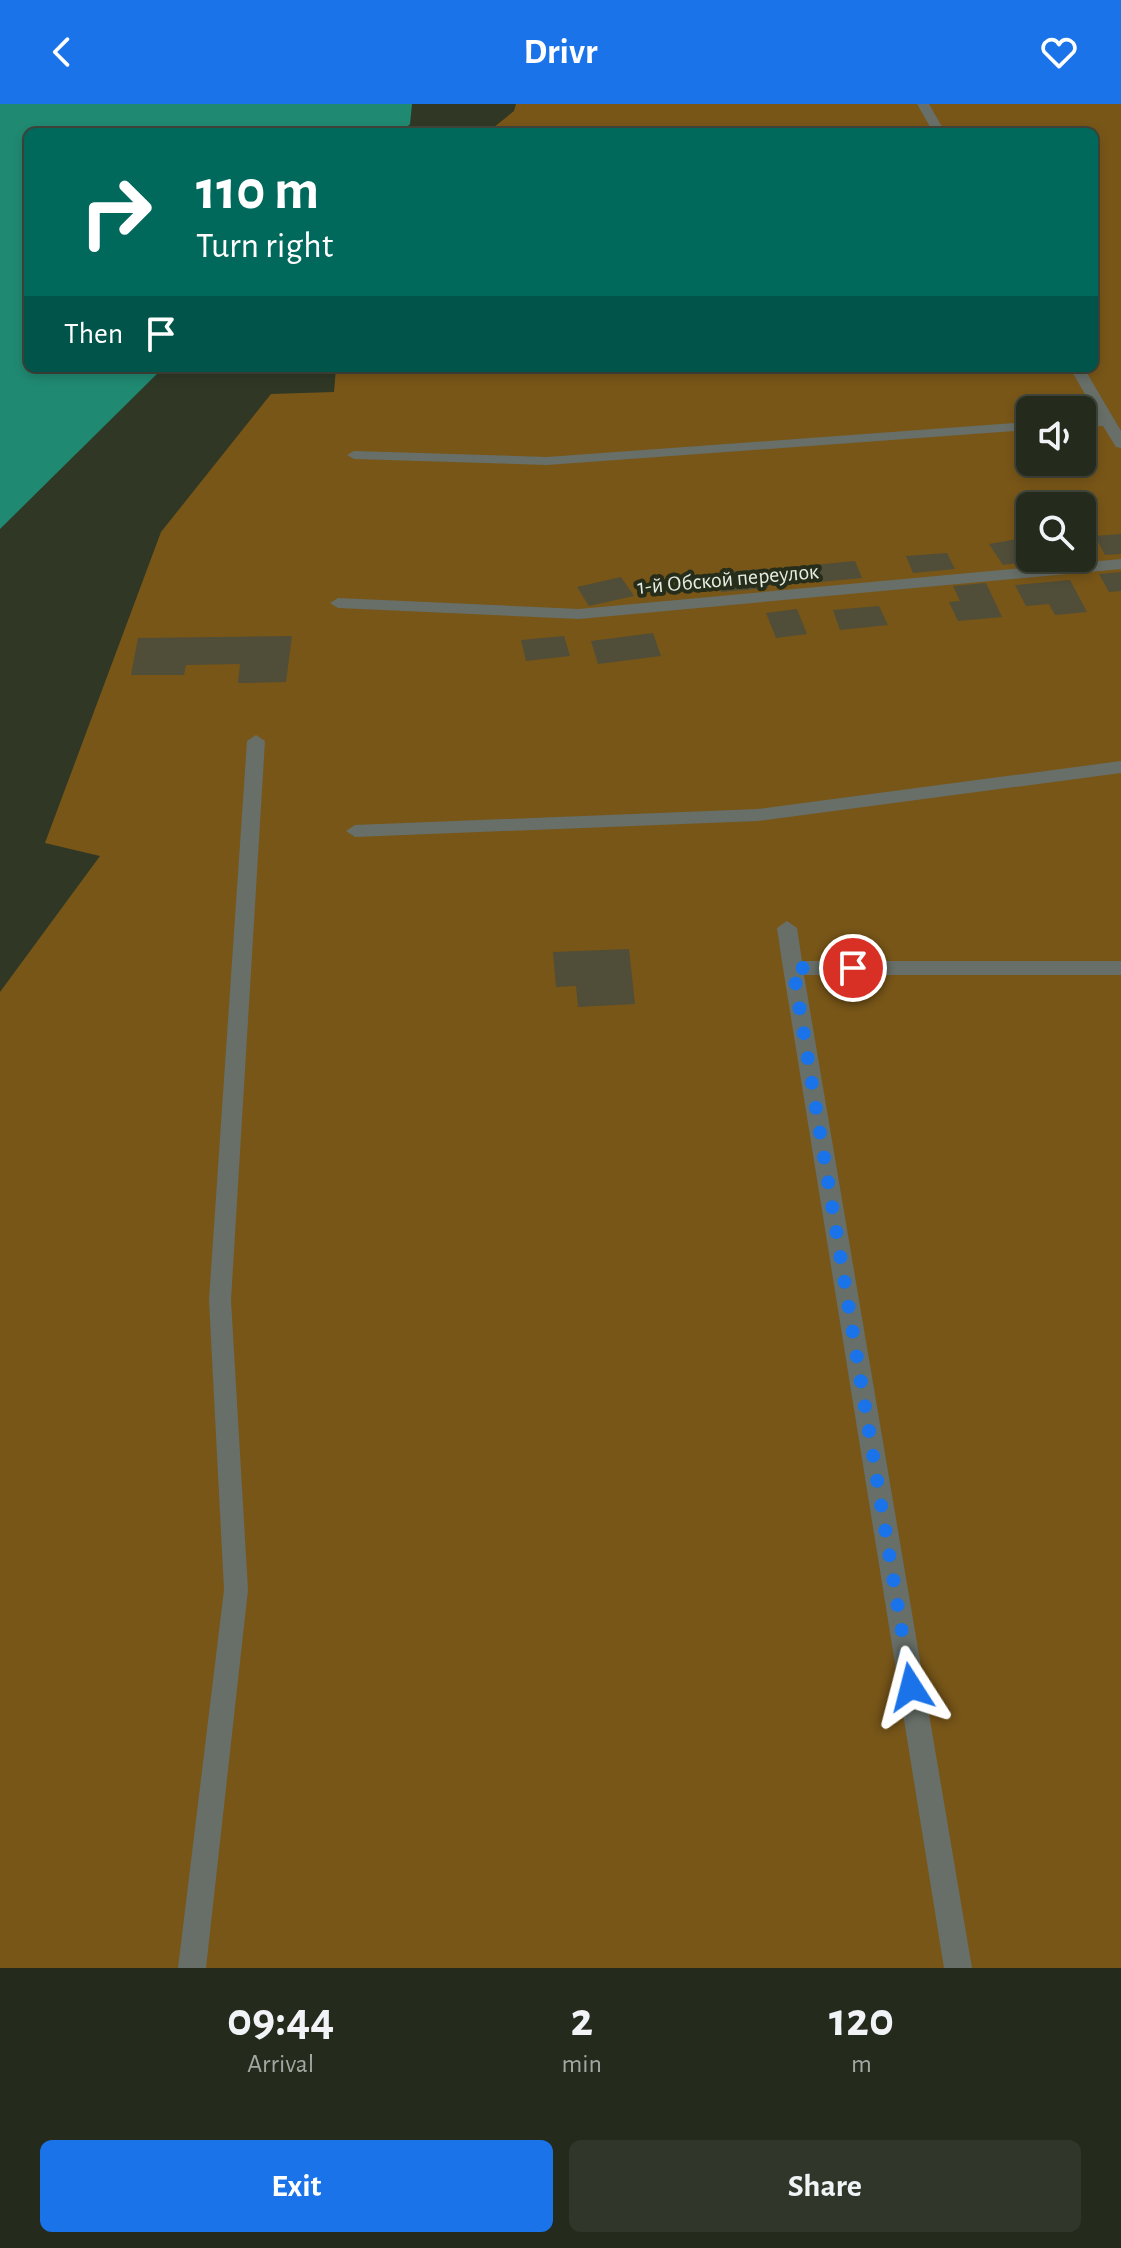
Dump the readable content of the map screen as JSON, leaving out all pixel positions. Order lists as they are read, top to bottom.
{
  "streets": {
    "street": ["1-й Обской переулок"]
  },
  "page": {
    "header": "Drivr",
    "turn": ["110 m", "Turn right"],
    "then": "Then",
    "eta": [
      "09:44",
      "Arrival",
      "2",
      "min",
      "120",
      "m"
    ],
    "buttons": ["Exit", "Share"]
  }
}
